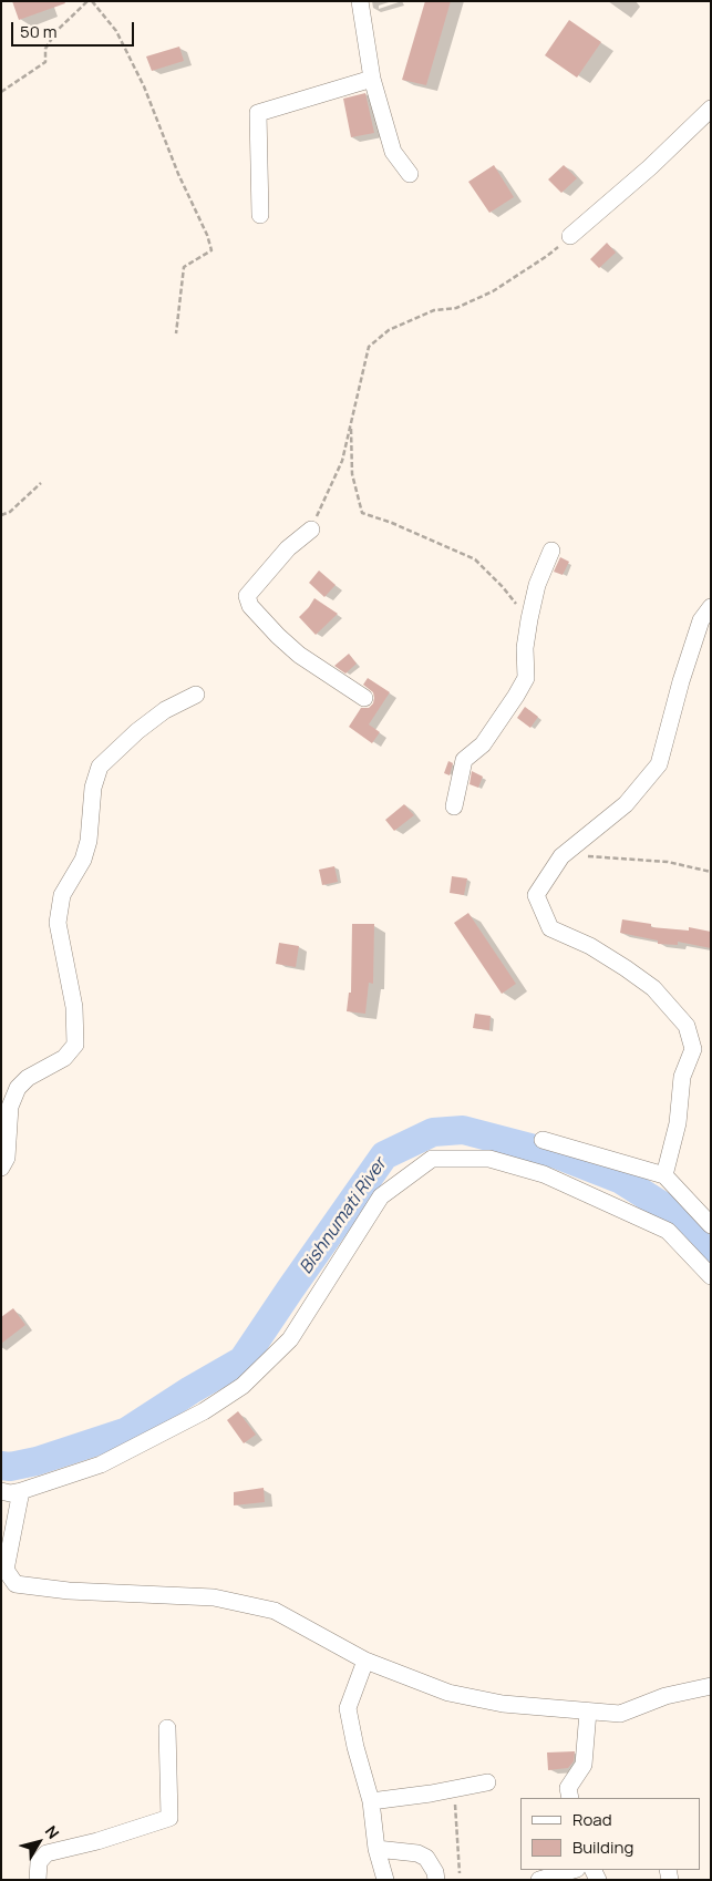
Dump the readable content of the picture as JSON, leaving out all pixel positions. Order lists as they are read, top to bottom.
{
  "water": ["Bishnumati River"],
  "legend": ["Road", "Building"],
  "scale_bar": "50 m",
  "north": "top right"
}
